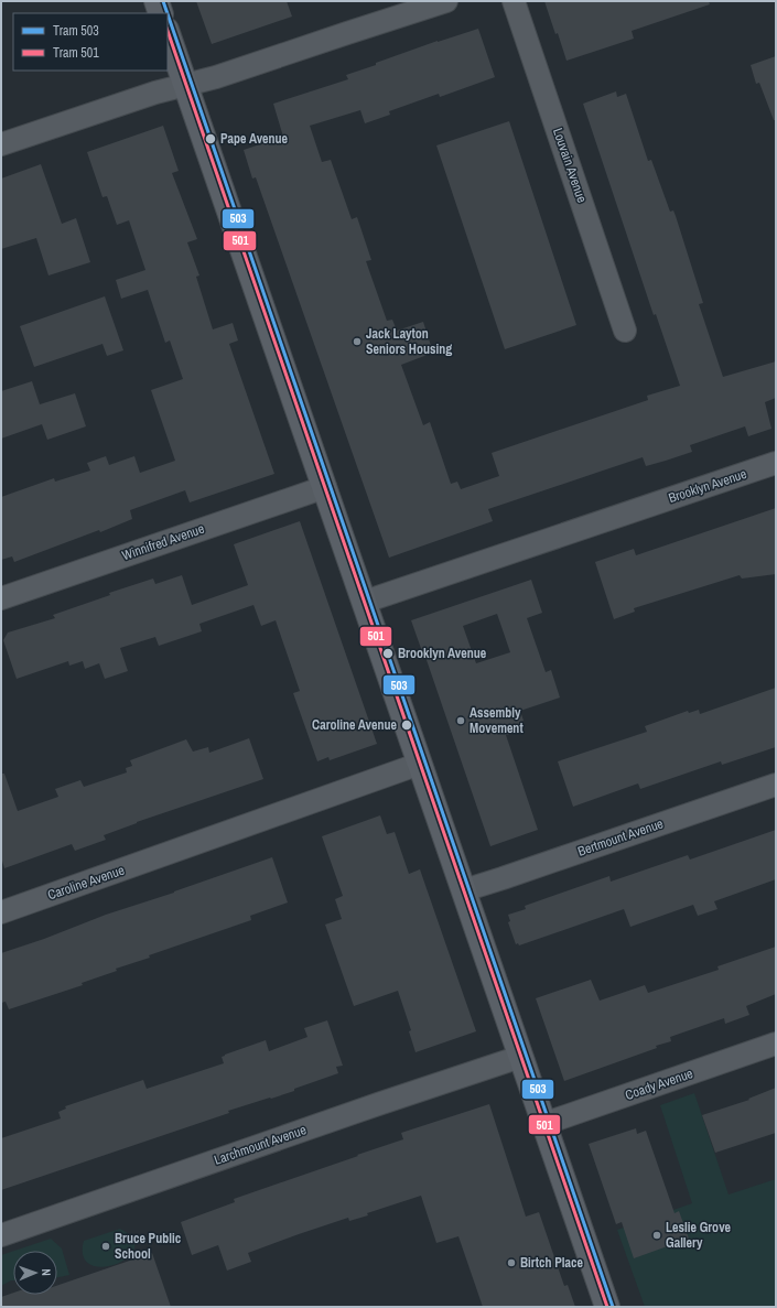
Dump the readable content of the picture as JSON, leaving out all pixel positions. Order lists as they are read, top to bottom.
{
  "streets": {
    "street": [
      "Louvain Avenue",
      "Brooklyn Avenue",
      "Winnifred Avenue",
      "Bertmount Avenue",
      "Caroline Avenue",
      "Coady Avenue",
      "Larchmount Avenue"
    ]
  },
  "places": [
    "Pape Avenue",
    "Jack Layton Seniors Housing",
    "Brooklyn Avenue",
    "Assembly Movement",
    "Caroline Avenue",
    "Leslie Grove Gallery",
    "Bruce Public School",
    "Birtch Place"
  ],
  "lines": ["tram line 503", "tram line 501"],
  "legend": ["Tram 503", "Tram 501"],
  "north": "right"
}
